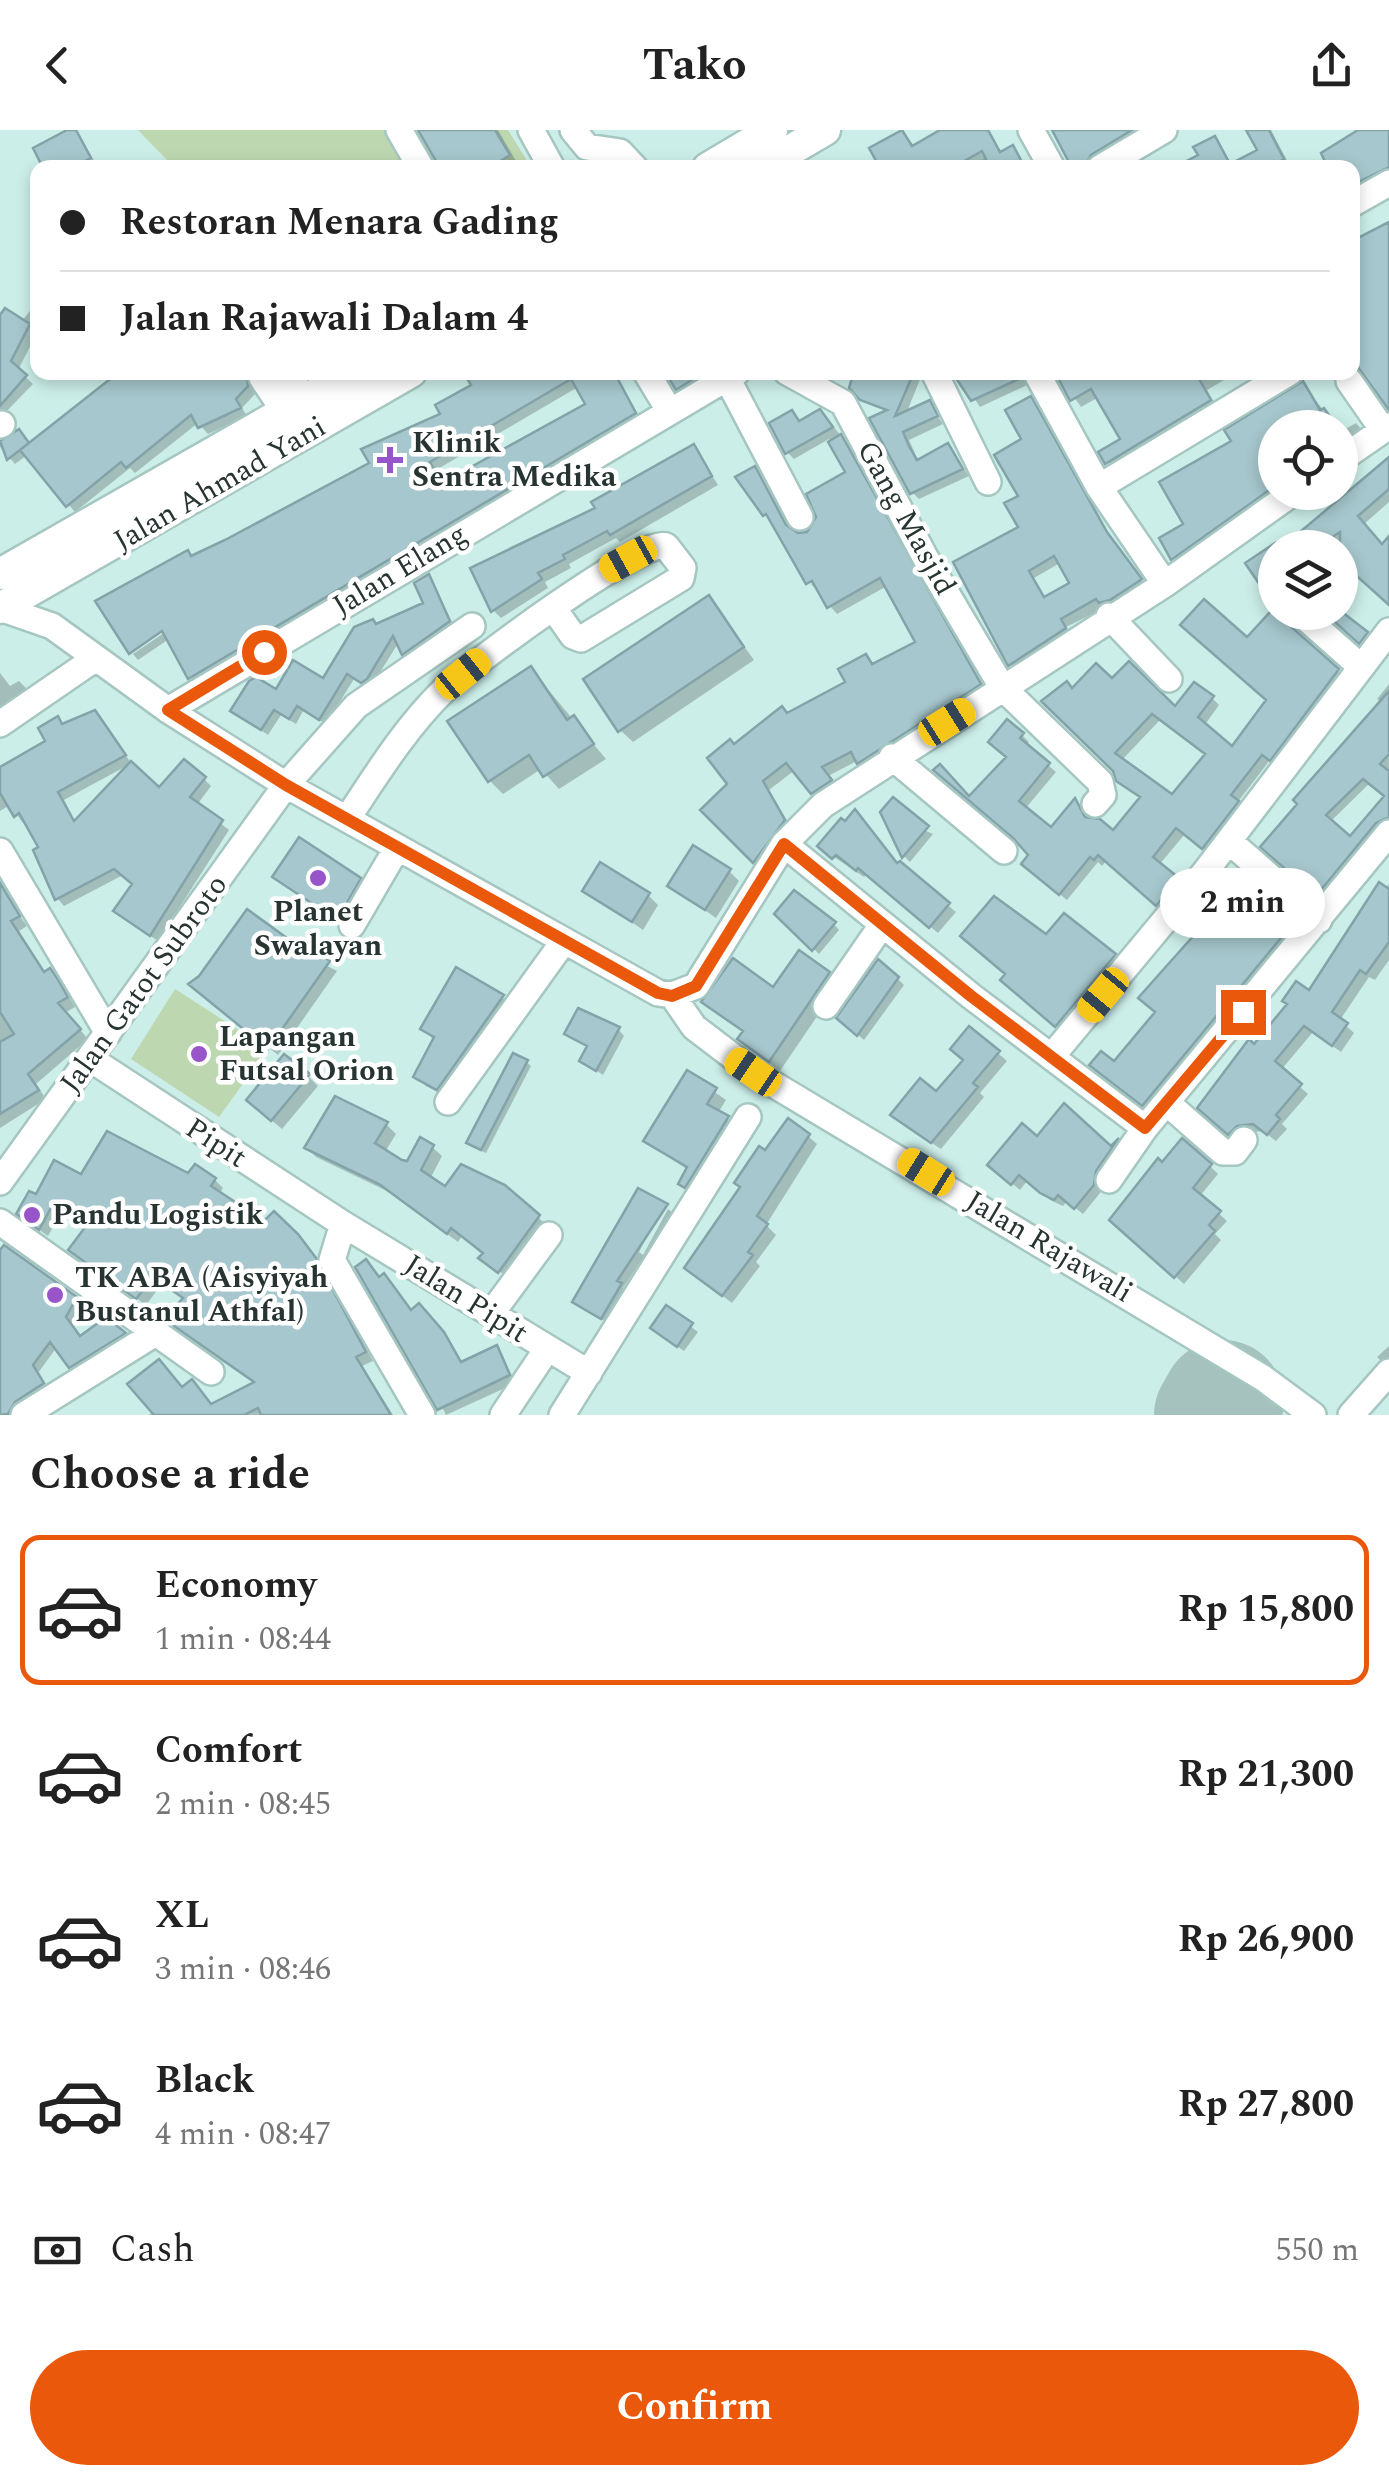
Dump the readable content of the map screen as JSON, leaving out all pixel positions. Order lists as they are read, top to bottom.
{
  "streets": {
    "main road": ["Jalan Ahmad Yani"],
    "street": [
      "Gang Masjid",
      "Jalan Elang",
      "Jalan Gatot Subroto",
      "Pipit",
      "Jalan Rajawali",
      "Jalan Pipit"
    ]
  },
  "crossings": [
    ["Jalan Gatot Subroto", "Pipit"],
    ["Pipit", "Jalan Pipit"]
  ],
  "places": {
    "health": ["Klinik Sentra Medika"],
    "other": [
      "Planet Swalayan",
      "Lapangan Futsal Orion",
      "Pandu Logistik",
      "TK ABA (Aisyiyah Bustanul Athfal)"
    ]
  },
  "page": {
    "header": "Tako",
    "banner": ["Restoran Menara Gading", "Jalan Rajawali Dalam 4"],
    "bubble": "2 min",
    "heading": "Choose a ride",
    "list": [
      {
        "name": "Economy",
        "note": "1 min · 08:44",
        "value": "Rp 15,800"
      },
      {
        "name": "Comfort",
        "note": "2 min · 08:45",
        "value": "Rp 21,300"
      },
      {
        "name": "XL",
        "note": "3 min · 08:46",
        "value": "Rp 26,900"
      },
      {
        "name": "Black",
        "note": "4 min · 08:47",
        "value": "Rp 27,800"
      }
    ],
    "pay": ["Cash", "550 m"],
    "buttons": "Confirm"
  }
}
